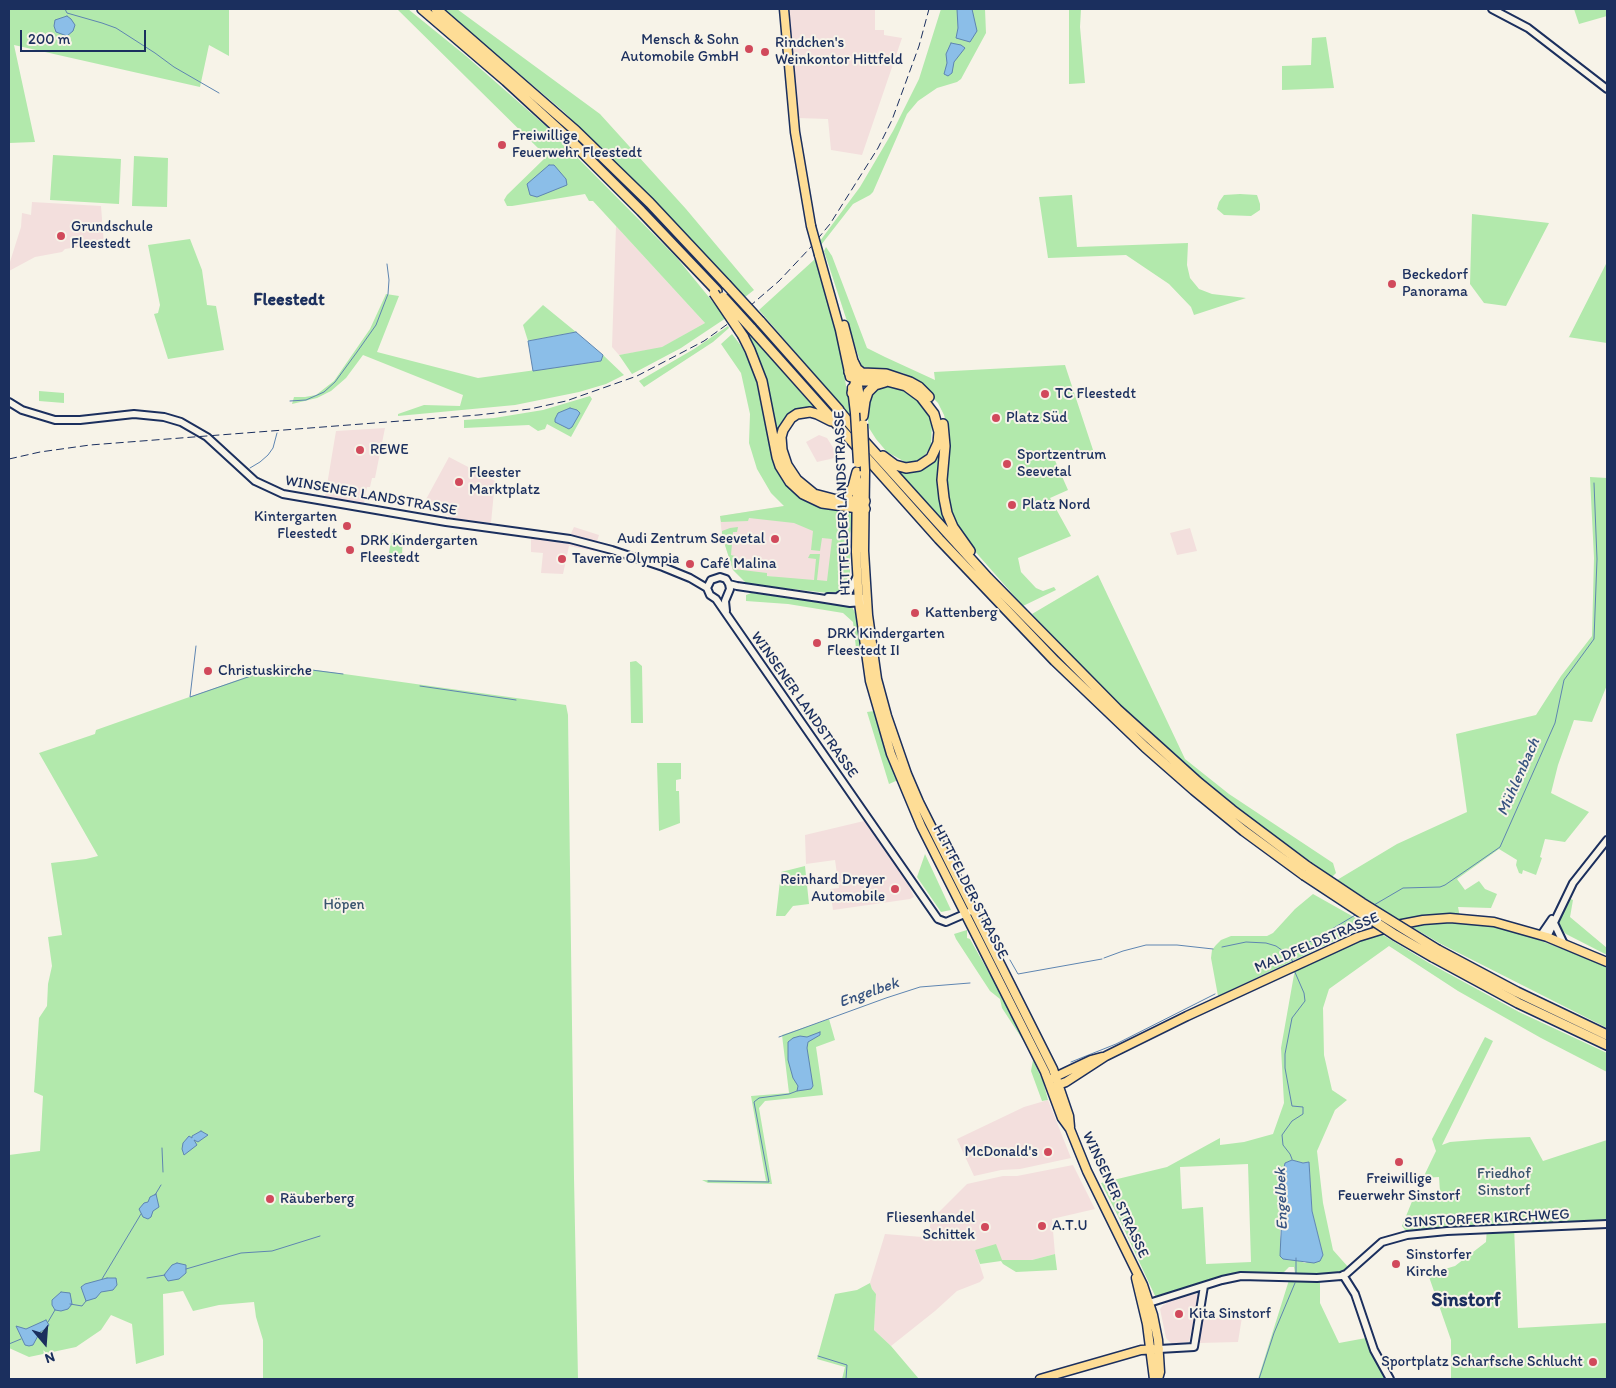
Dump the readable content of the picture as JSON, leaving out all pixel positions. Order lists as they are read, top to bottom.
{
  "streets": {
    "main road": [
      "HITTFELDER LANDSTRASSE",
      "HITTFELDER STRASSE",
      "MALDFELDSTRASSE",
      "WINSENER STRASSE"
    ],
    "street": ["WINSENER LANDSTRASSE", "SINSTORFER KIRCHWEG"]
  },
  "crossings": [
    ["WINSENER LANDSTRASSE", "HITTFELDER LANDSTRASSE"],
    ["WINSENER LANDSTRASSE", "HITTFELDER STRASSE"],
    ["HITTFELDER LANDSTRASSE", "HITTFELDER STRASSE"],
    ["HITTFELDER STRASSE", "MALDFELDSTRASSE"],
    ["HITTFELDER STRASSE", "WINSENER STRASSE"],
    ["MALDFELDSTRASSE", "WINSENER STRASSE"]
  ],
  "districts": ["Fleestedt", "Sinstorf"],
  "water": ["Mühlenbach", "Engelbek"],
  "parks": ["Höpen", "Friedhof Sinstorf"],
  "places": [
    "Mensch & Sohn Automobile GmbH",
    "Rindchen's Weinkontor Hittfeld",
    "Freiwillige Feuerwehr Fleestedt",
    "Grundschule Fleestedt",
    "Beckedorf Panorama",
    "TC Fleestedt",
    "Platz Süd",
    "REWE",
    "Sportzentrum Seevetal",
    "Fleester Marktplatz",
    "Platz Nord",
    "Kintergarten Fleestedt",
    "Audi Zentrum Seevetal",
    "DRK Kindergarten Fleestedt",
    "Taverne Olympia",
    "Café Malina",
    "Kattenberg",
    "DRK Kindergarten Fleestedt II",
    "Christuskirche",
    "Reinhard Dreyer Automobile",
    "McDonald's",
    "Freiwillige Feuerwehr Sinstorf",
    "Räuberberg",
    "A.T.U",
    "Fliesenhandel Schittek",
    "Sinstorfer Kirche",
    "Kita Sinstorf",
    "Sportplatz Scharfsche Schlucht"
  ],
  "scale_bar": "200 m",
  "north": "bottom"
}
